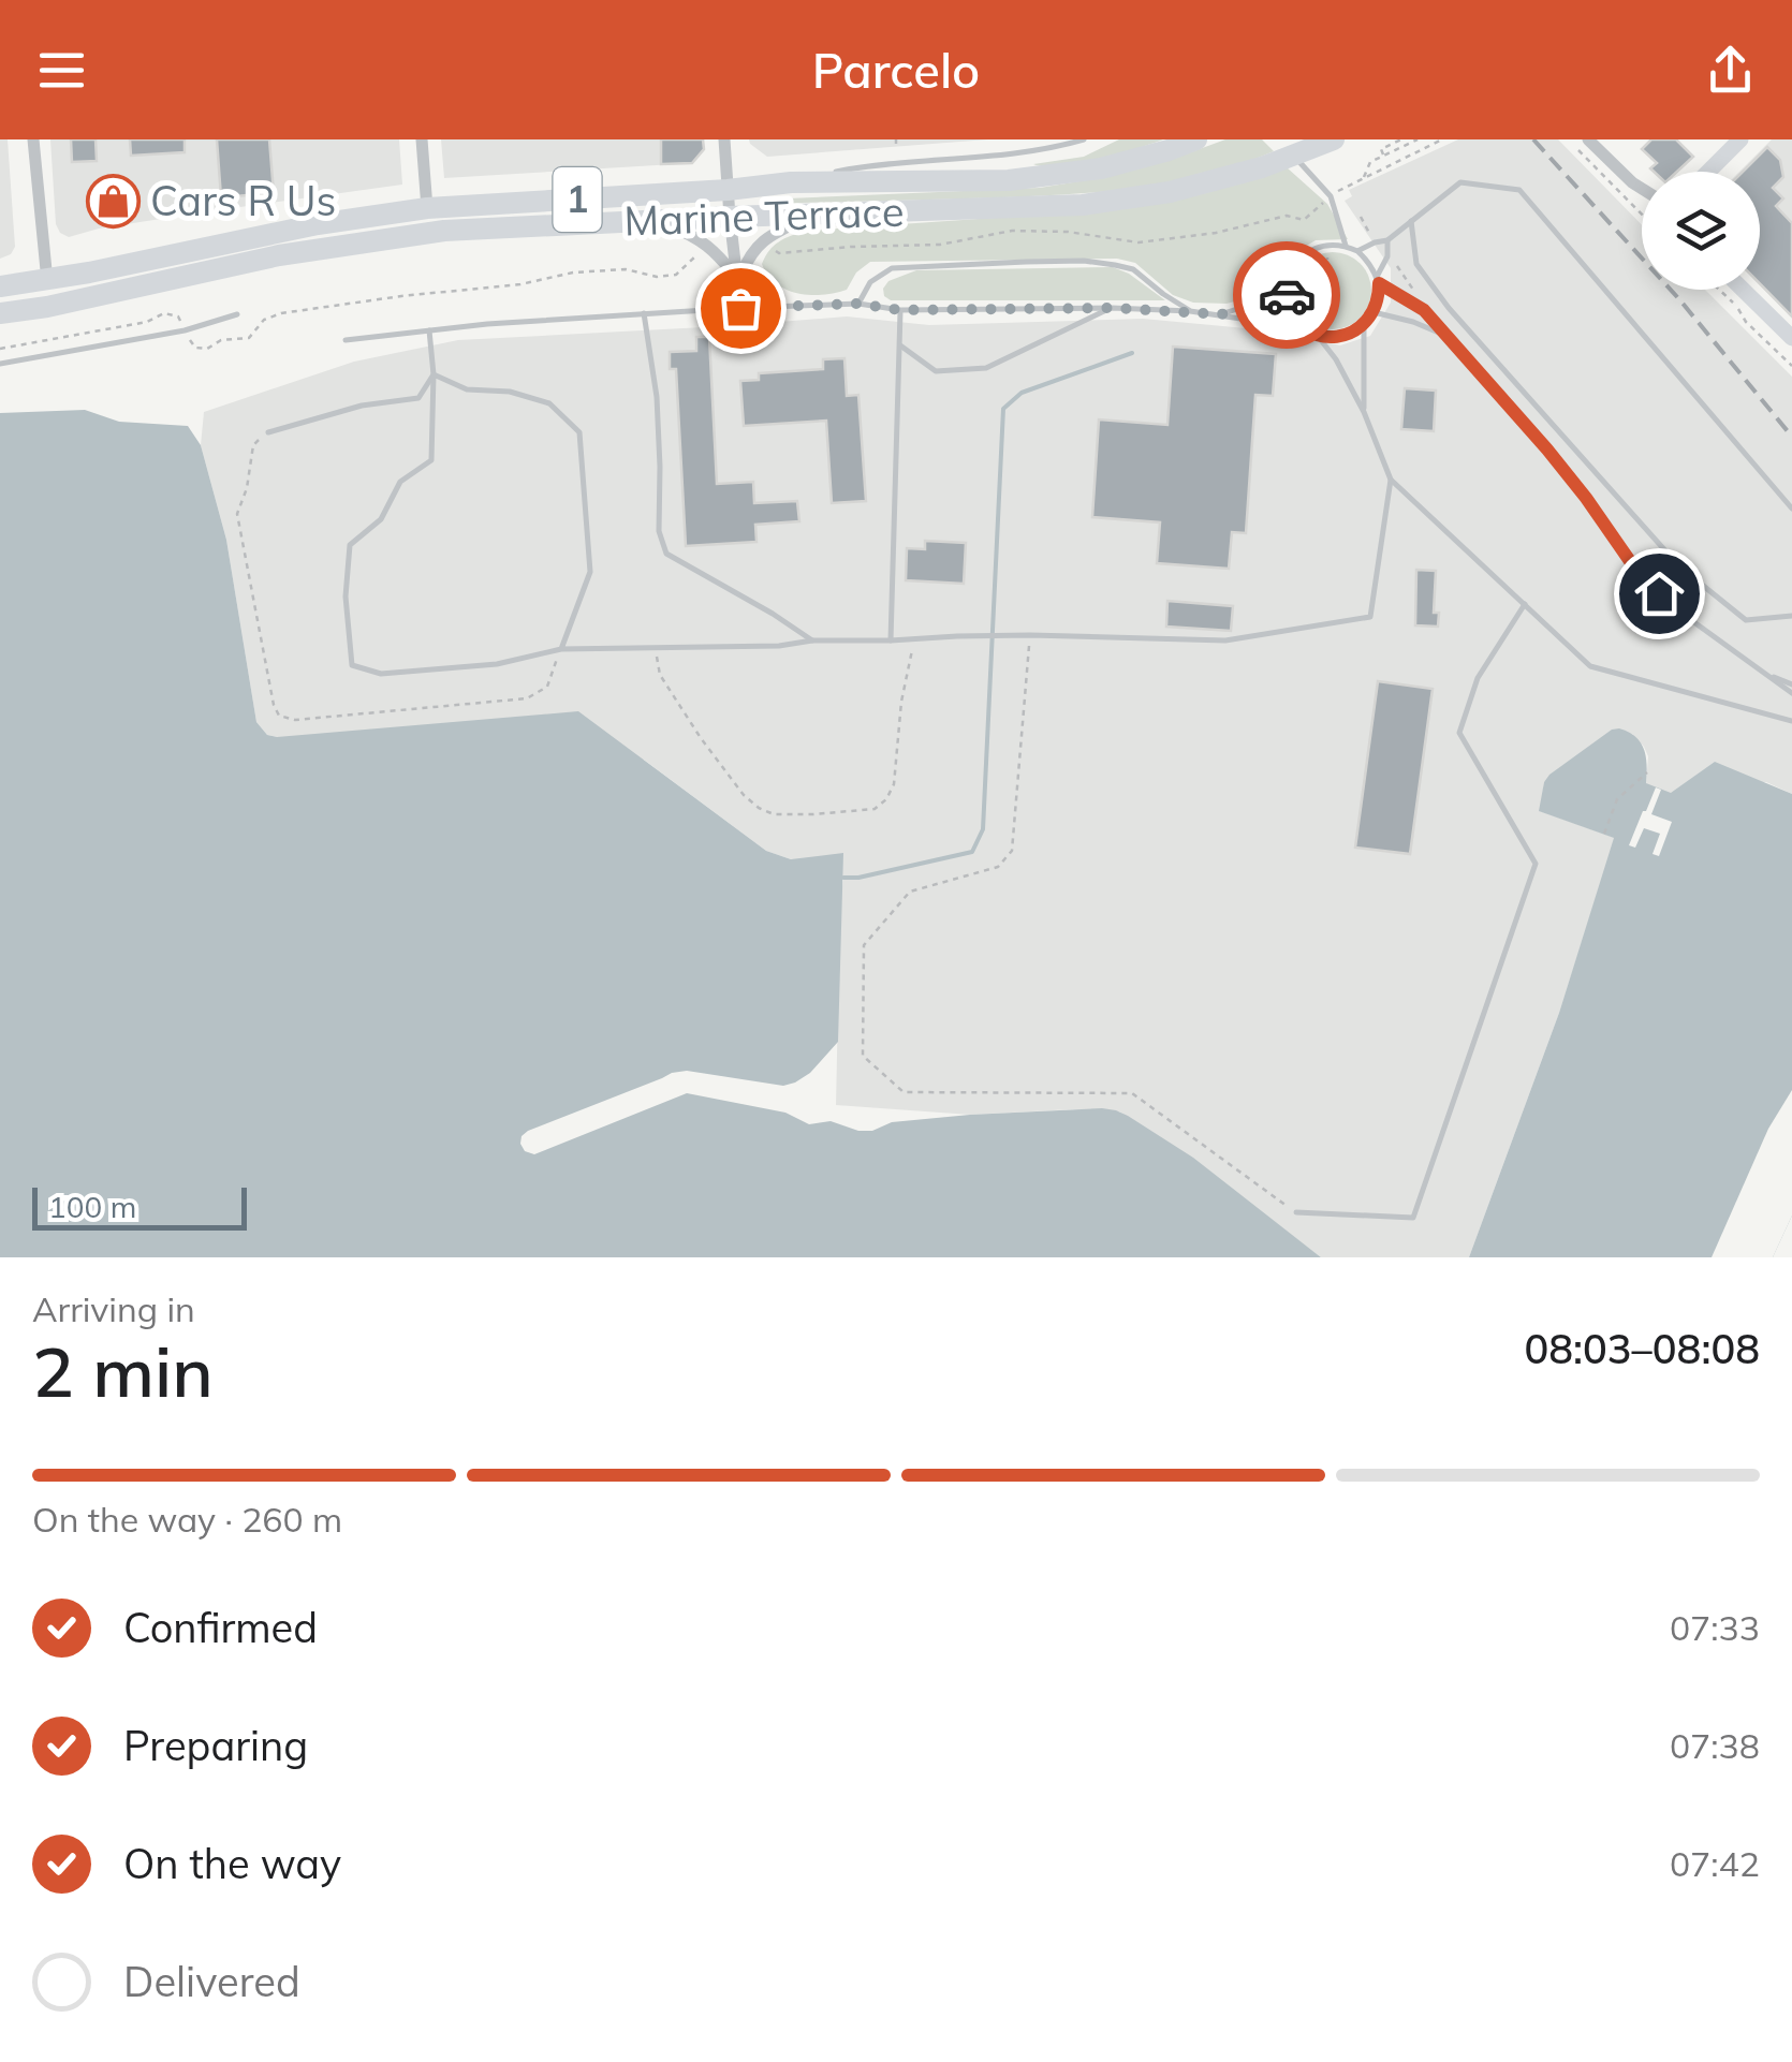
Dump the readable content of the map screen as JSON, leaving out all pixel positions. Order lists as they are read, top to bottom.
{
  "streets": {
    "highway": ["1", "Marine Terrace"]
  },
  "places": {
    "shop": ["Cars R Us"]
  },
  "scale_bar": "100 m",
  "page": {
    "header": "Parcelo",
    "scale": "100 m",
    "heading": ["2 min", "Arriving in", "08:03–08:08"],
    "bar": "On the way · 260 m",
    "list": [
      ["Confirmed", "07:33"],
      ["Preparing", "07:38"],
      ["On the way", "07:42"],
      "Delivered"
    ]
  }
}
